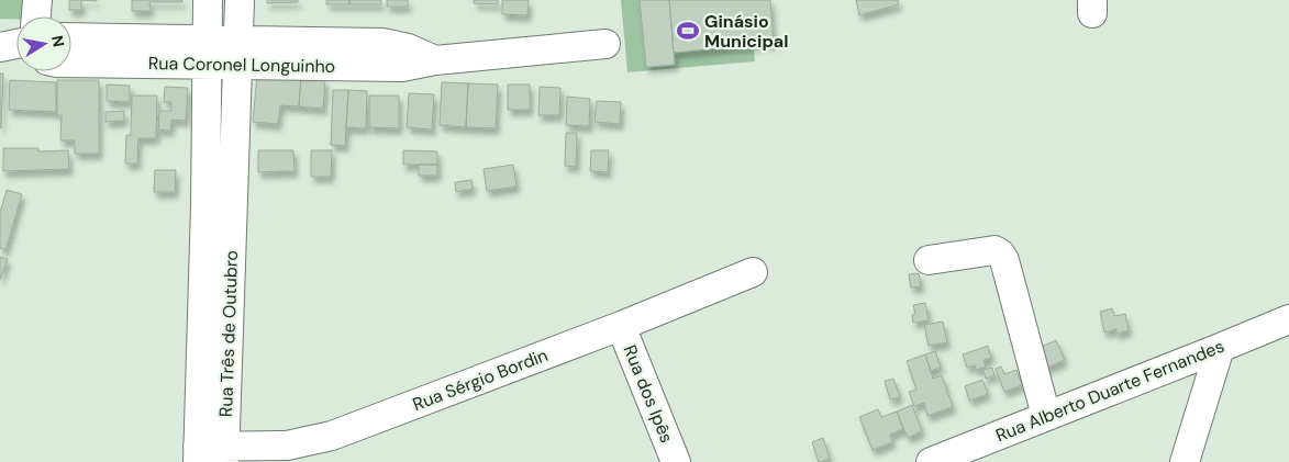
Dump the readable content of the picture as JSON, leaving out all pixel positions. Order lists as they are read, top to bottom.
{
  "streets": {
    "street": [
      "Rua Coronel Longuinho",
      "Rua Três de Outubro",
      "Rua Sérgio Bordin",
      "Rua Alberto Duarte Fernandes",
      "Rua dos Ipês"
    ]
  },
  "crossings": [
    ["Rua Três de Outubro", "Rua Sérgio Bordin"],
    ["Rua Sérgio Bordin", "Rua dos Ipês"]
  ],
  "places": {
    "sports": ["Ginásio Municipal"]
  },
  "north": "right"
}
